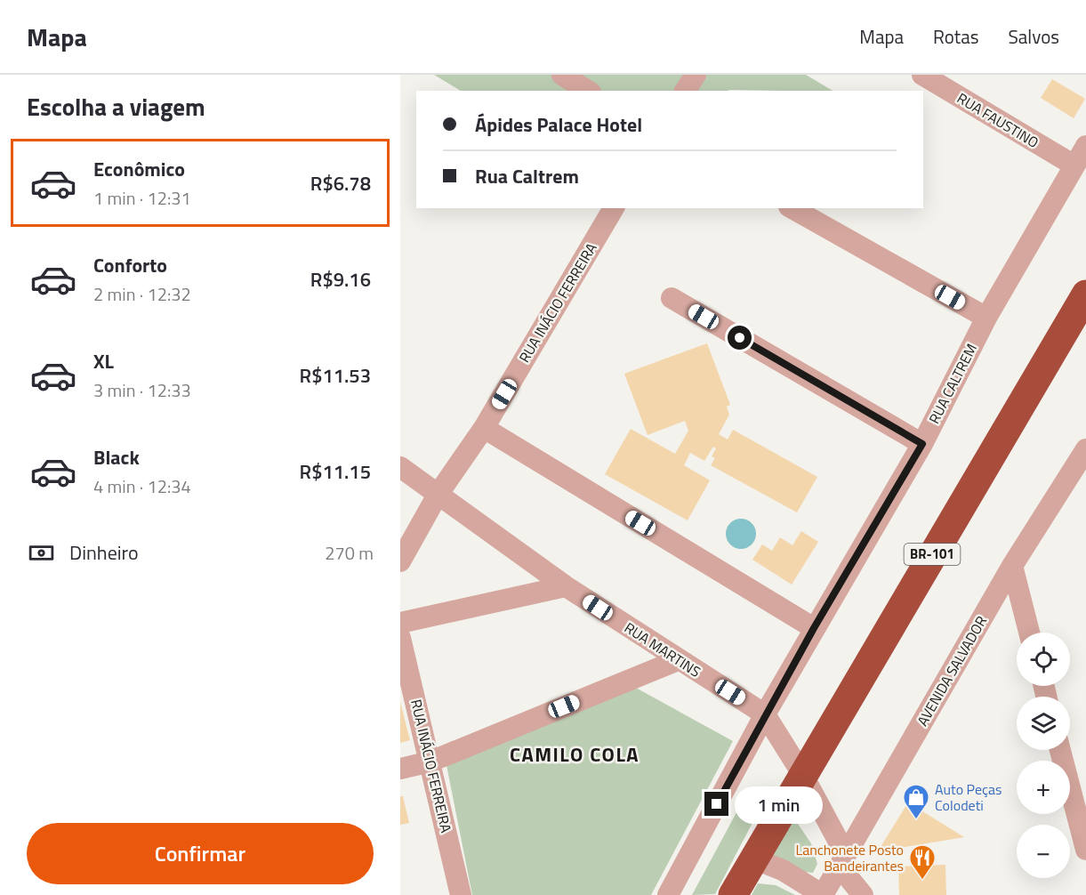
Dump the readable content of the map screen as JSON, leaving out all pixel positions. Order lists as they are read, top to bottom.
{
  "streets": {
    "highway": ["BR-101"],
    "street": [
      "RUA FAUSTINO",
      "RUA INÁCIO FERREIRA",
      "RUA CALTREM",
      "RUA MARTINS",
      "AVENIDA SALVADOR"
    ]
  },
  "crossings": [
    ["RUA FAUSTINO", "RUA CALTREM"],
    ["RUA INÁCIO FERREIRA", "RUA MARTINS"],
    ["RUA CALTREM", "RUA MARTINS"],
    ["BR-101", "RUA MARTINS"],
    ["RUA MARTINS", "AVENIDA SALVADOR"]
  ],
  "districts": ["CAMILO COLA"],
  "places": {
    "shop": ["Auto Peças Colodeti"],
    "restaurant": ["Lanchonete Posto Bandeirantes"]
  },
  "page": {
    "header": "Mapa",
    "nav": ["Mapa", "Rotas", "Salvos"],
    "heading": "Escolha a viagem",
    "banner": ["Ápides Palace Hotel", "Rua Caltrem"],
    "list": [
      {
        "name": "Econômico",
        "note": "1 min · 12:31",
        "value": "R$6.78"
      },
      {
        "name": "Conforto",
        "note": "2 min · 12:32",
        "value": "R$9.16"
      },
      {
        "name": "XL",
        "note": "3 min · 12:33",
        "value": "R$11.53"
      },
      {
        "name": "Black",
        "note": "4 min · 12:34",
        "value": "R$11.15"
      }
    ],
    "pay": ["Dinheiro", "270 m"],
    "map_buttons": ["+", "−"],
    "bubble": "1 min",
    "buttons": "Confirmar"
  }
}
